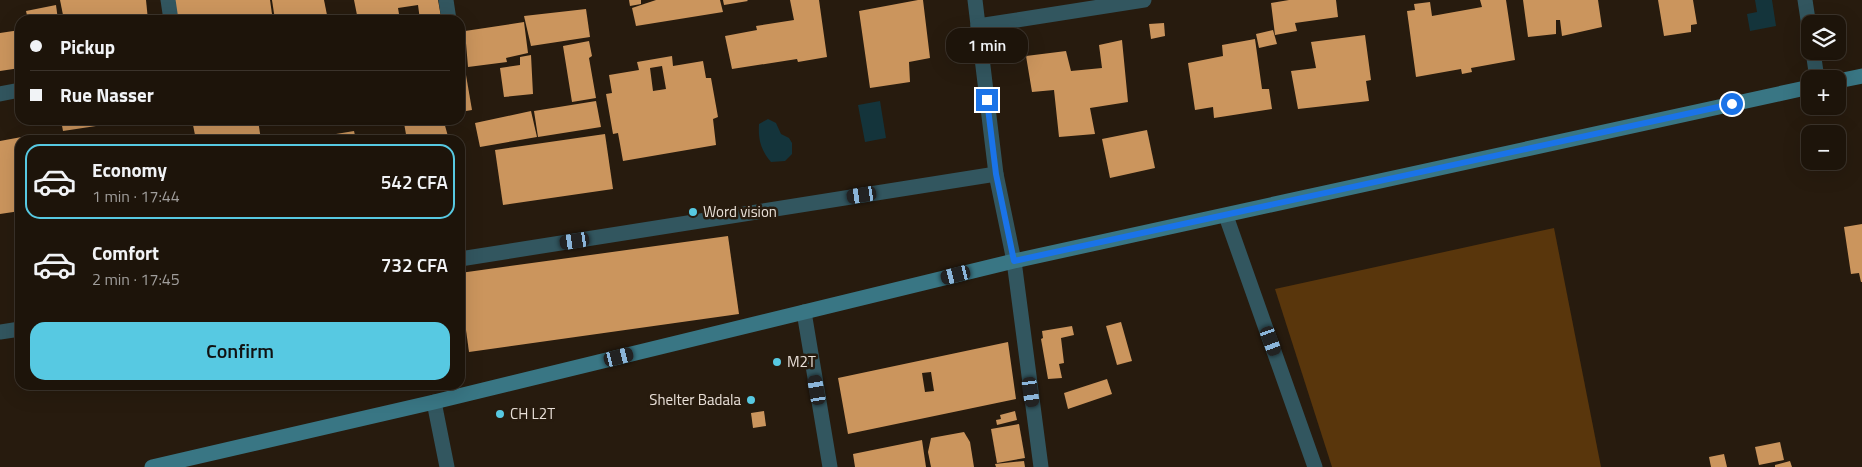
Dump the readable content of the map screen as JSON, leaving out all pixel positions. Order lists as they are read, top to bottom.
{
  "places": [
    "Word vision",
    "M2T",
    "Shelter Badala",
    "CH L2T"
  ],
  "page": {
    "map_buttons": ["+", "−"],
    "banner": ["Pickup", "Rue Nasser"],
    "bubble": "1 min",
    "list": [
      {
        "name": "Economy",
        "note": "1 min · 17:44",
        "value": "542 CFA"
      },
      {
        "name": "Comfort",
        "note": "2 min · 17:45",
        "value": "732 CFA"
      }
    ],
    "buttons": "Confirm"
  }
}
